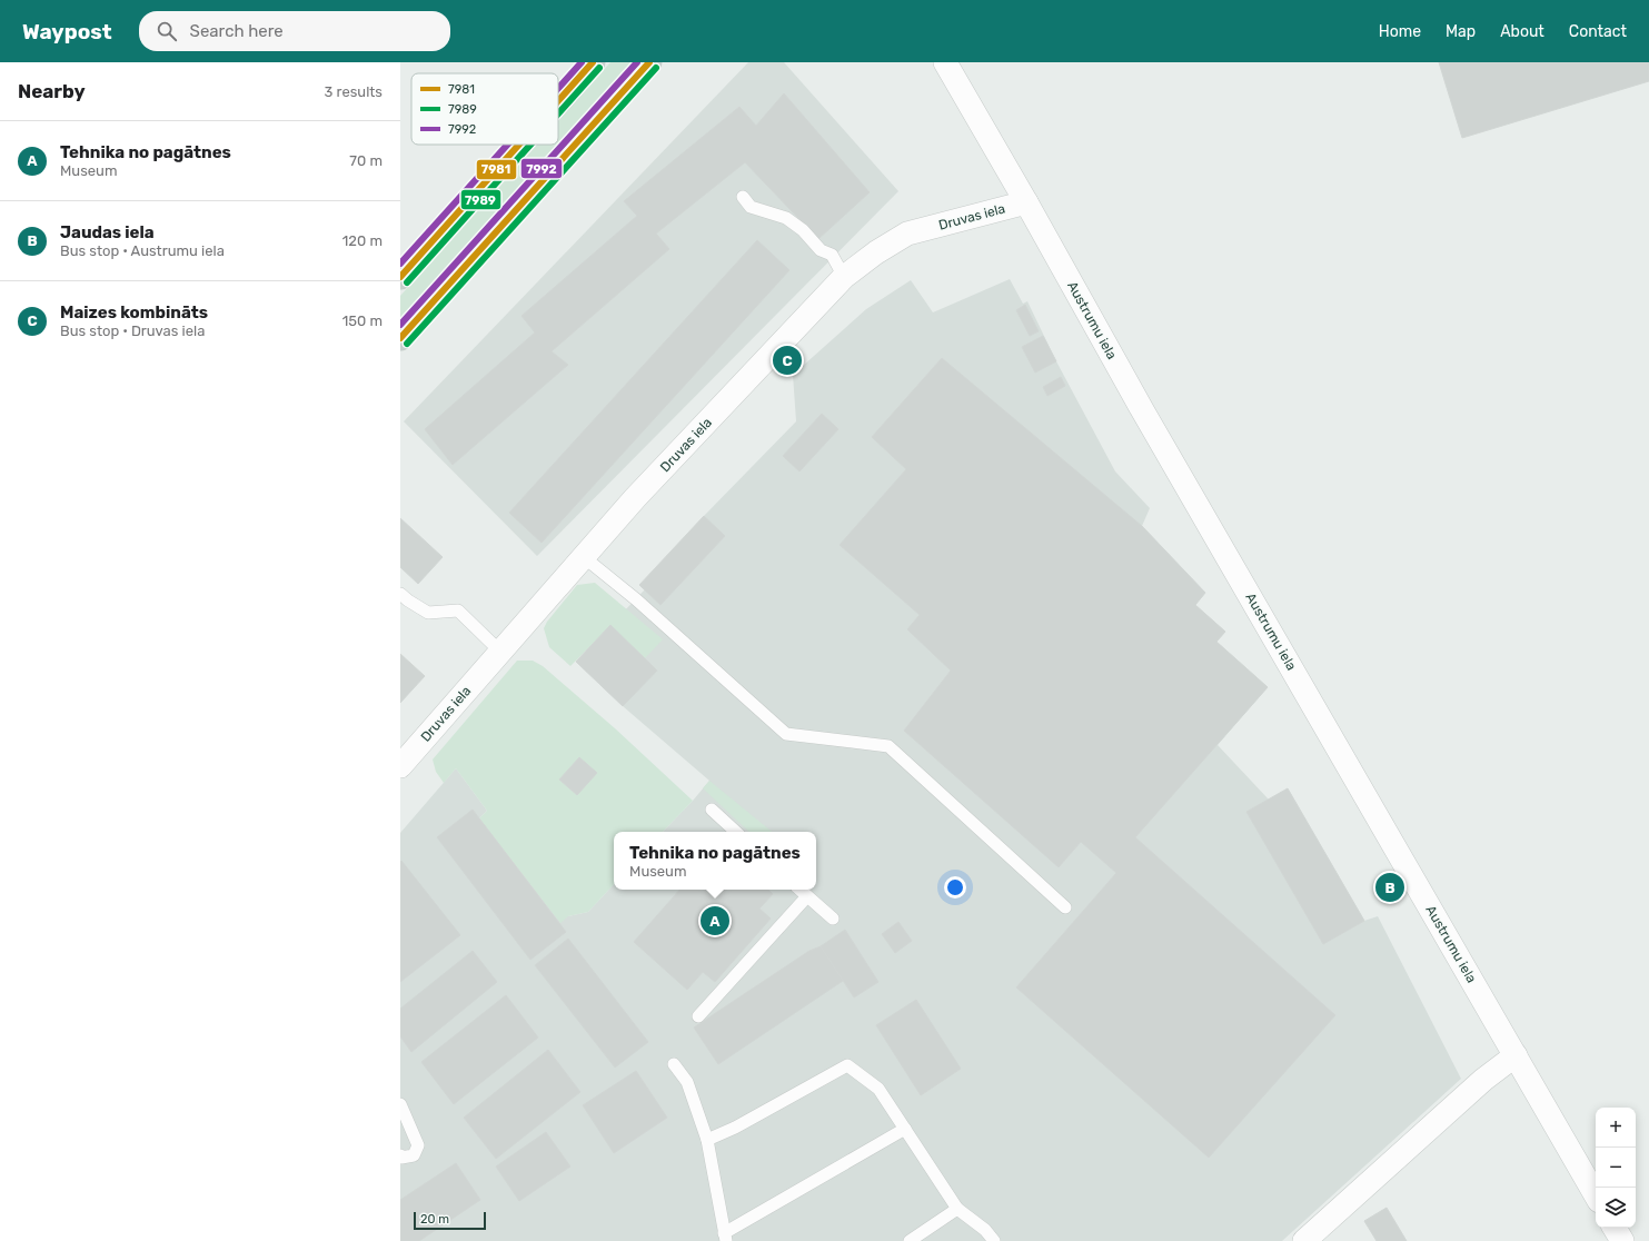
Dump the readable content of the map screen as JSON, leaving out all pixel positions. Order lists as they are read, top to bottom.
{
  "streets": {
    "street": ["Druvas iela", "Austrumu iela"]
  },
  "crossings": [
    ["Druvas iela", "Austrumu iela"]
  ],
  "lines": ["transit line 7981", "transit line 7992", "transit line 7989"],
  "legend": ["7981", "7989", "7992"],
  "scale_bar": "20 m",
  "page": {
    "header": "Waypost",
    "search": "Search here",
    "nav": [
      "Home",
      "Map",
      "About",
      "Contact"
    ],
    "heading": ["Nearby", "3 results"],
    "list": [
      {
        "mark": "A",
        "name": "Tehnika no pagātnes",
        "note": "Museum",
        "value": "70 m"
      },
      {
        "mark": "B",
        "name": "Jaudas iela",
        "note": "Bus stop · Austrumu iela",
        "value": "120 m"
      },
      {
        "mark": "C",
        "name": "Maizes kombināts",
        "note": "Bus stop · Druvas iela",
        "value": "150 m"
      }
    ],
    "pins": ["C", "B", "A"],
    "popup": ["Tehnika no pagātnes", "Museum"],
    "map_buttons": ["+", "−"],
    "scale": "20 m"
  }
}
